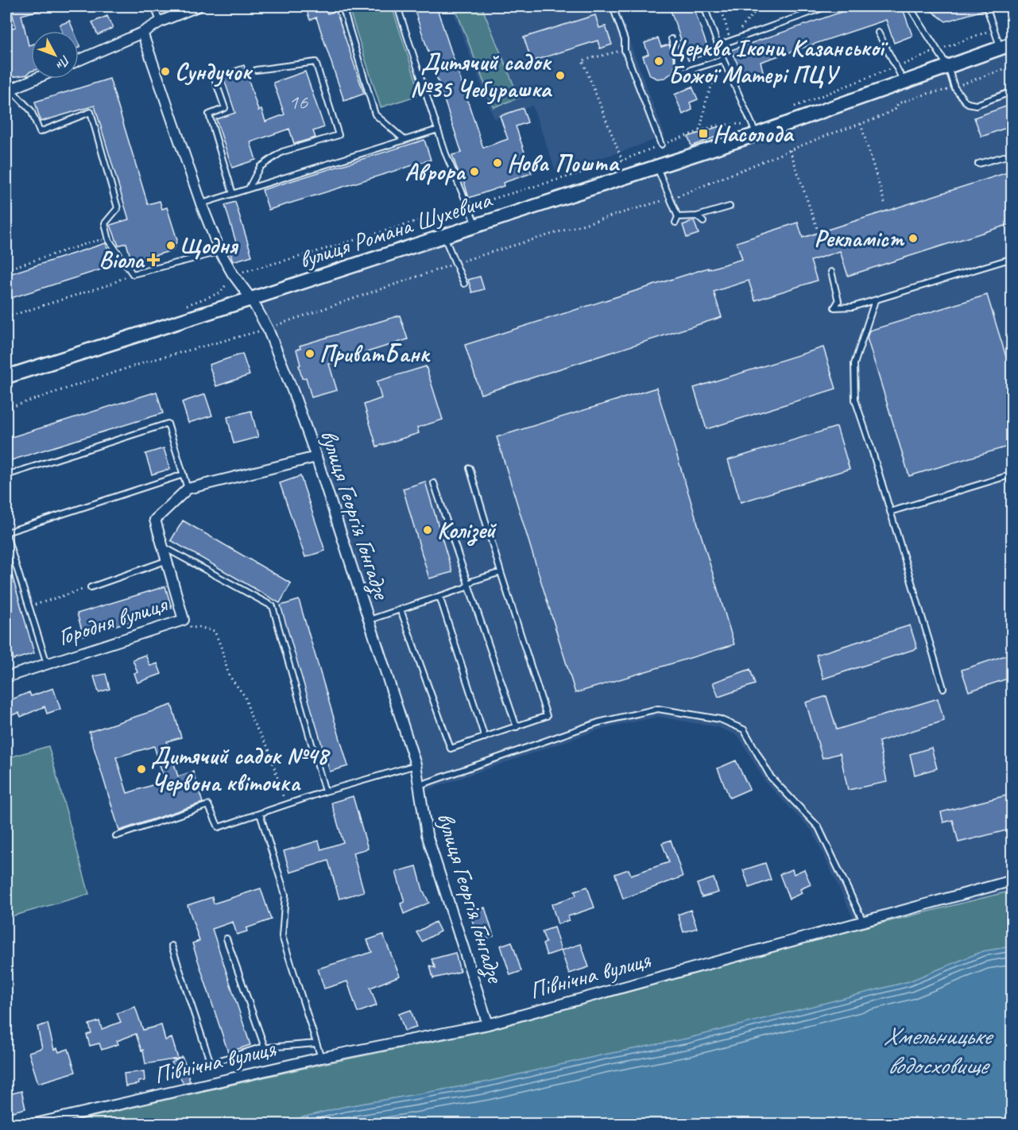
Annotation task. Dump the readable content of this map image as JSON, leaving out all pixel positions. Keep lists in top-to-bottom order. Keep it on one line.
{"streets":{"main road":["вулиця Романа Шухевича"],"street":["вулиця Георгія Гонгадзе","Городня вулиця","Північна вулиця"]},"crossings":[["вулиця Романа Шухевича","вулиця Георгія Гонгадзе"],["вулиця Георгія Гонгадзе","Городня вулиця"],["вулиця Георгія Гонгадзе","Північна вулиця"]],"water":["Хмельницьке водосховище"],"places":{"other":["Церква Ікони Казанської Божої Матері ПЦУ","Сундучок","Дитячий садок №35 Чебурашка","Нова Пошта","Аврора","Рекламіст","Щодня","ПриватБанк","Колізей","Дитячий садок №48 Червона квіточка"],"transit":["Насолода"],"health":["Віола"]},"house_numbers":["16"],"north":"bottom right"}
